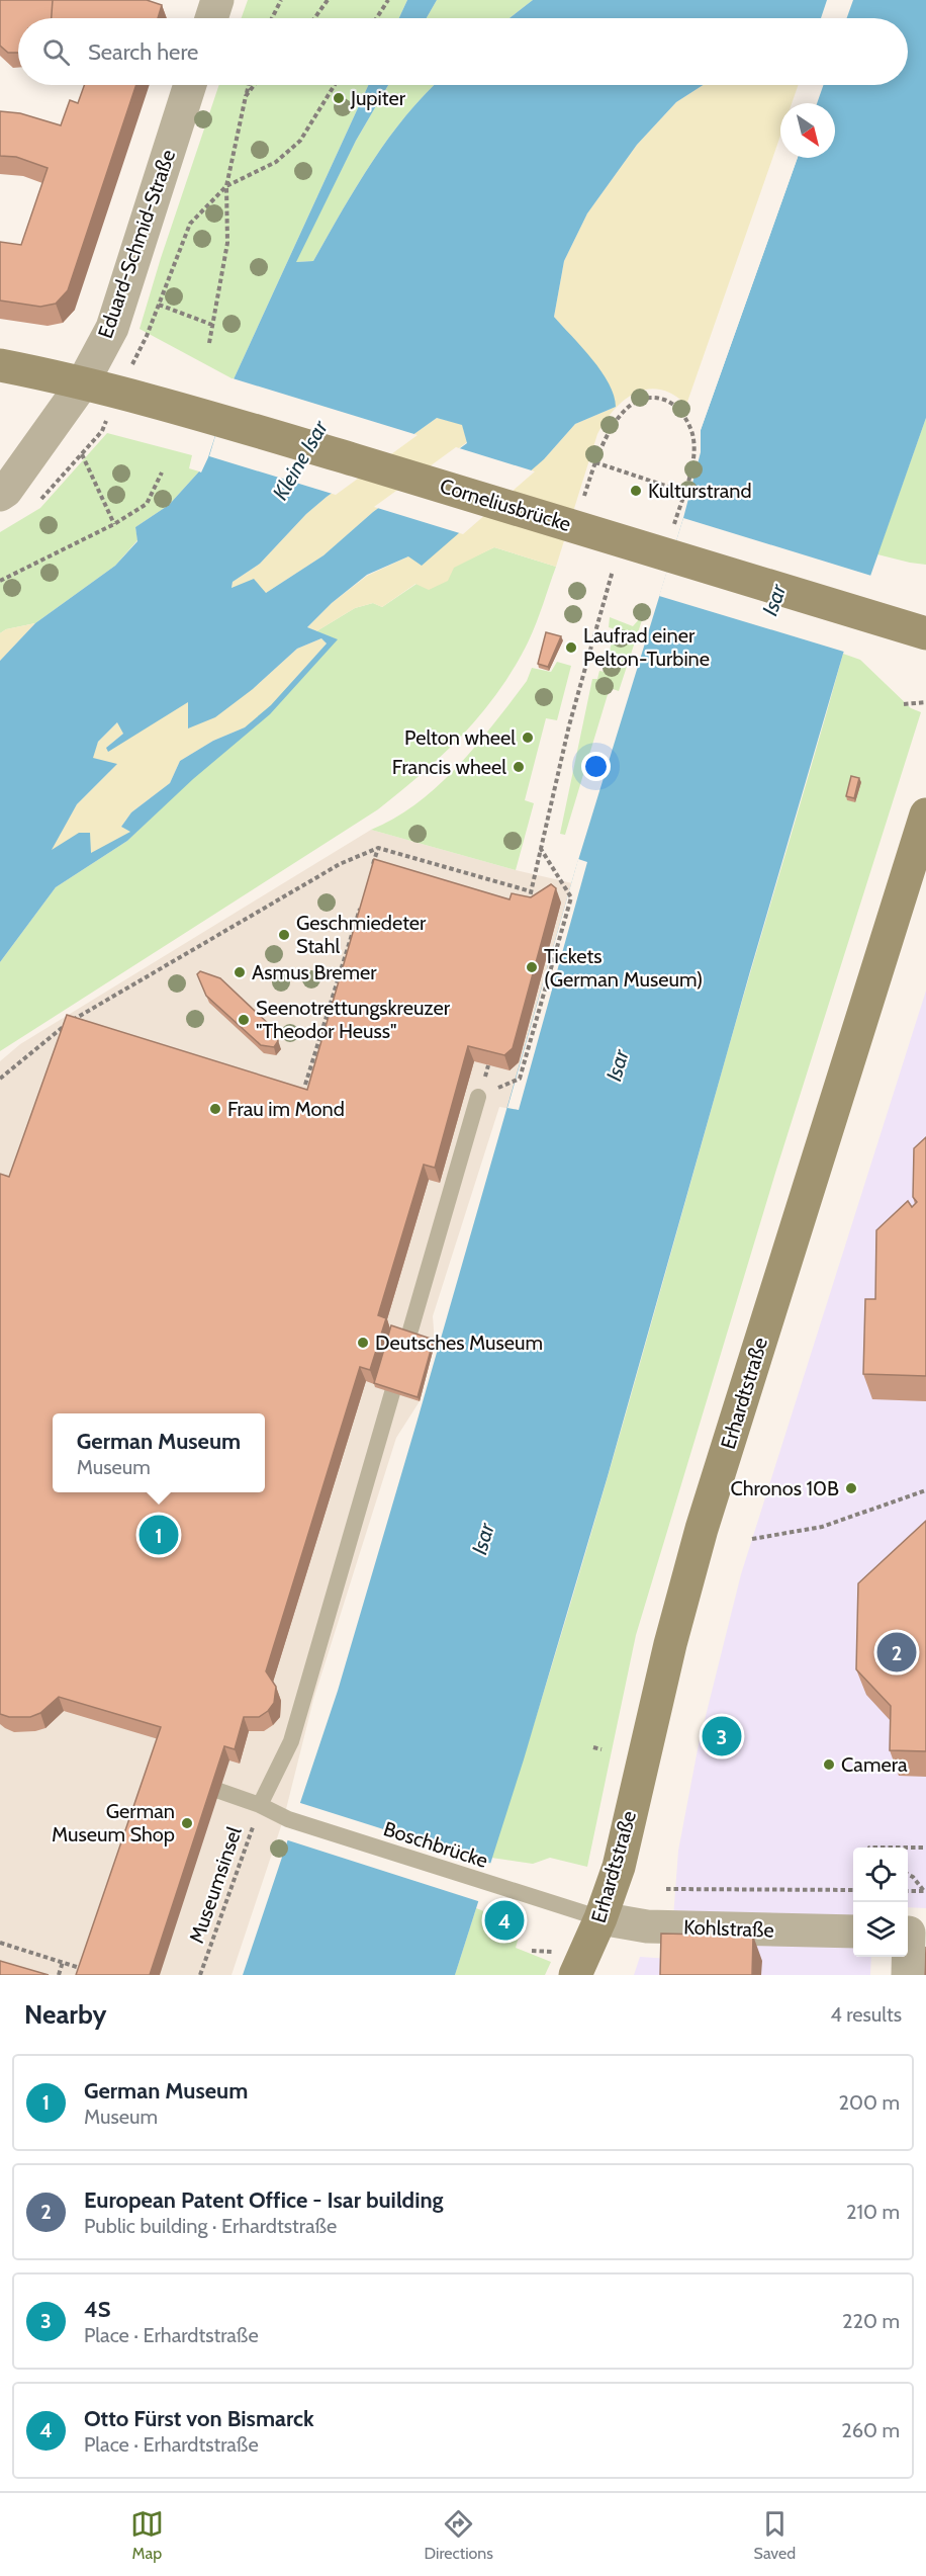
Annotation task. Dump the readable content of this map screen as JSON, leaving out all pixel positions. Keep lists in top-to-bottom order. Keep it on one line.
{"streets":{"main road":["Corneliusbrücke","Erhardtstraße"],"street":["Eduard-Schmid-Straße","Kohlstraße"],"lane":["Boschbrücke"],"path":["Museumsinsel"]},"crossings":[["Eduard-Schmid-Straße","Corneliusbrücke"],["Erhardtstraße","Boschbrücke"],["Erhardtstraße","Kohlstraße"],["Boschbrücke","Museumsinsel"],["Boschbrücke","Kohlstraße"]],"water":["Kleine Isar","Isar"],"places":["Jupiter","Kulturstrand","Laufrad einer Pelton-Turbine","Pelton wheel","Francis wheel","Geschmiedeter Stahl","Tickets (German Museum)","Asmus Bremer","Seenotrettungskreuzer \"Theodor Heuss\"","Frau im Mond","Deutsches Museum","Chronos 10B","Camera","German Museum Shop"],"north":"bottom right","page":{"search":"Search here","popup":["German Museum","Museum"],"pins":["1","2","3","4"],"heading":["Nearby","4 results"],"list":[{"mark":"1","name":"German Museum","note":"Museum","value":"200 m"},{"mark":"2","name":"European Patent Office - Isar building","note":"Public building · Erhardtstraße","value":"210 m"},{"mark":"3","name":"4S","note":"Place · Erhardtstraße","value":"220 m"},{"mark":"4","name":"Otto Fürst von Bismarck","note":"Place · Erhardtstraße","value":"260 m"}],"nav":["Map","Directions","Saved"]}}
